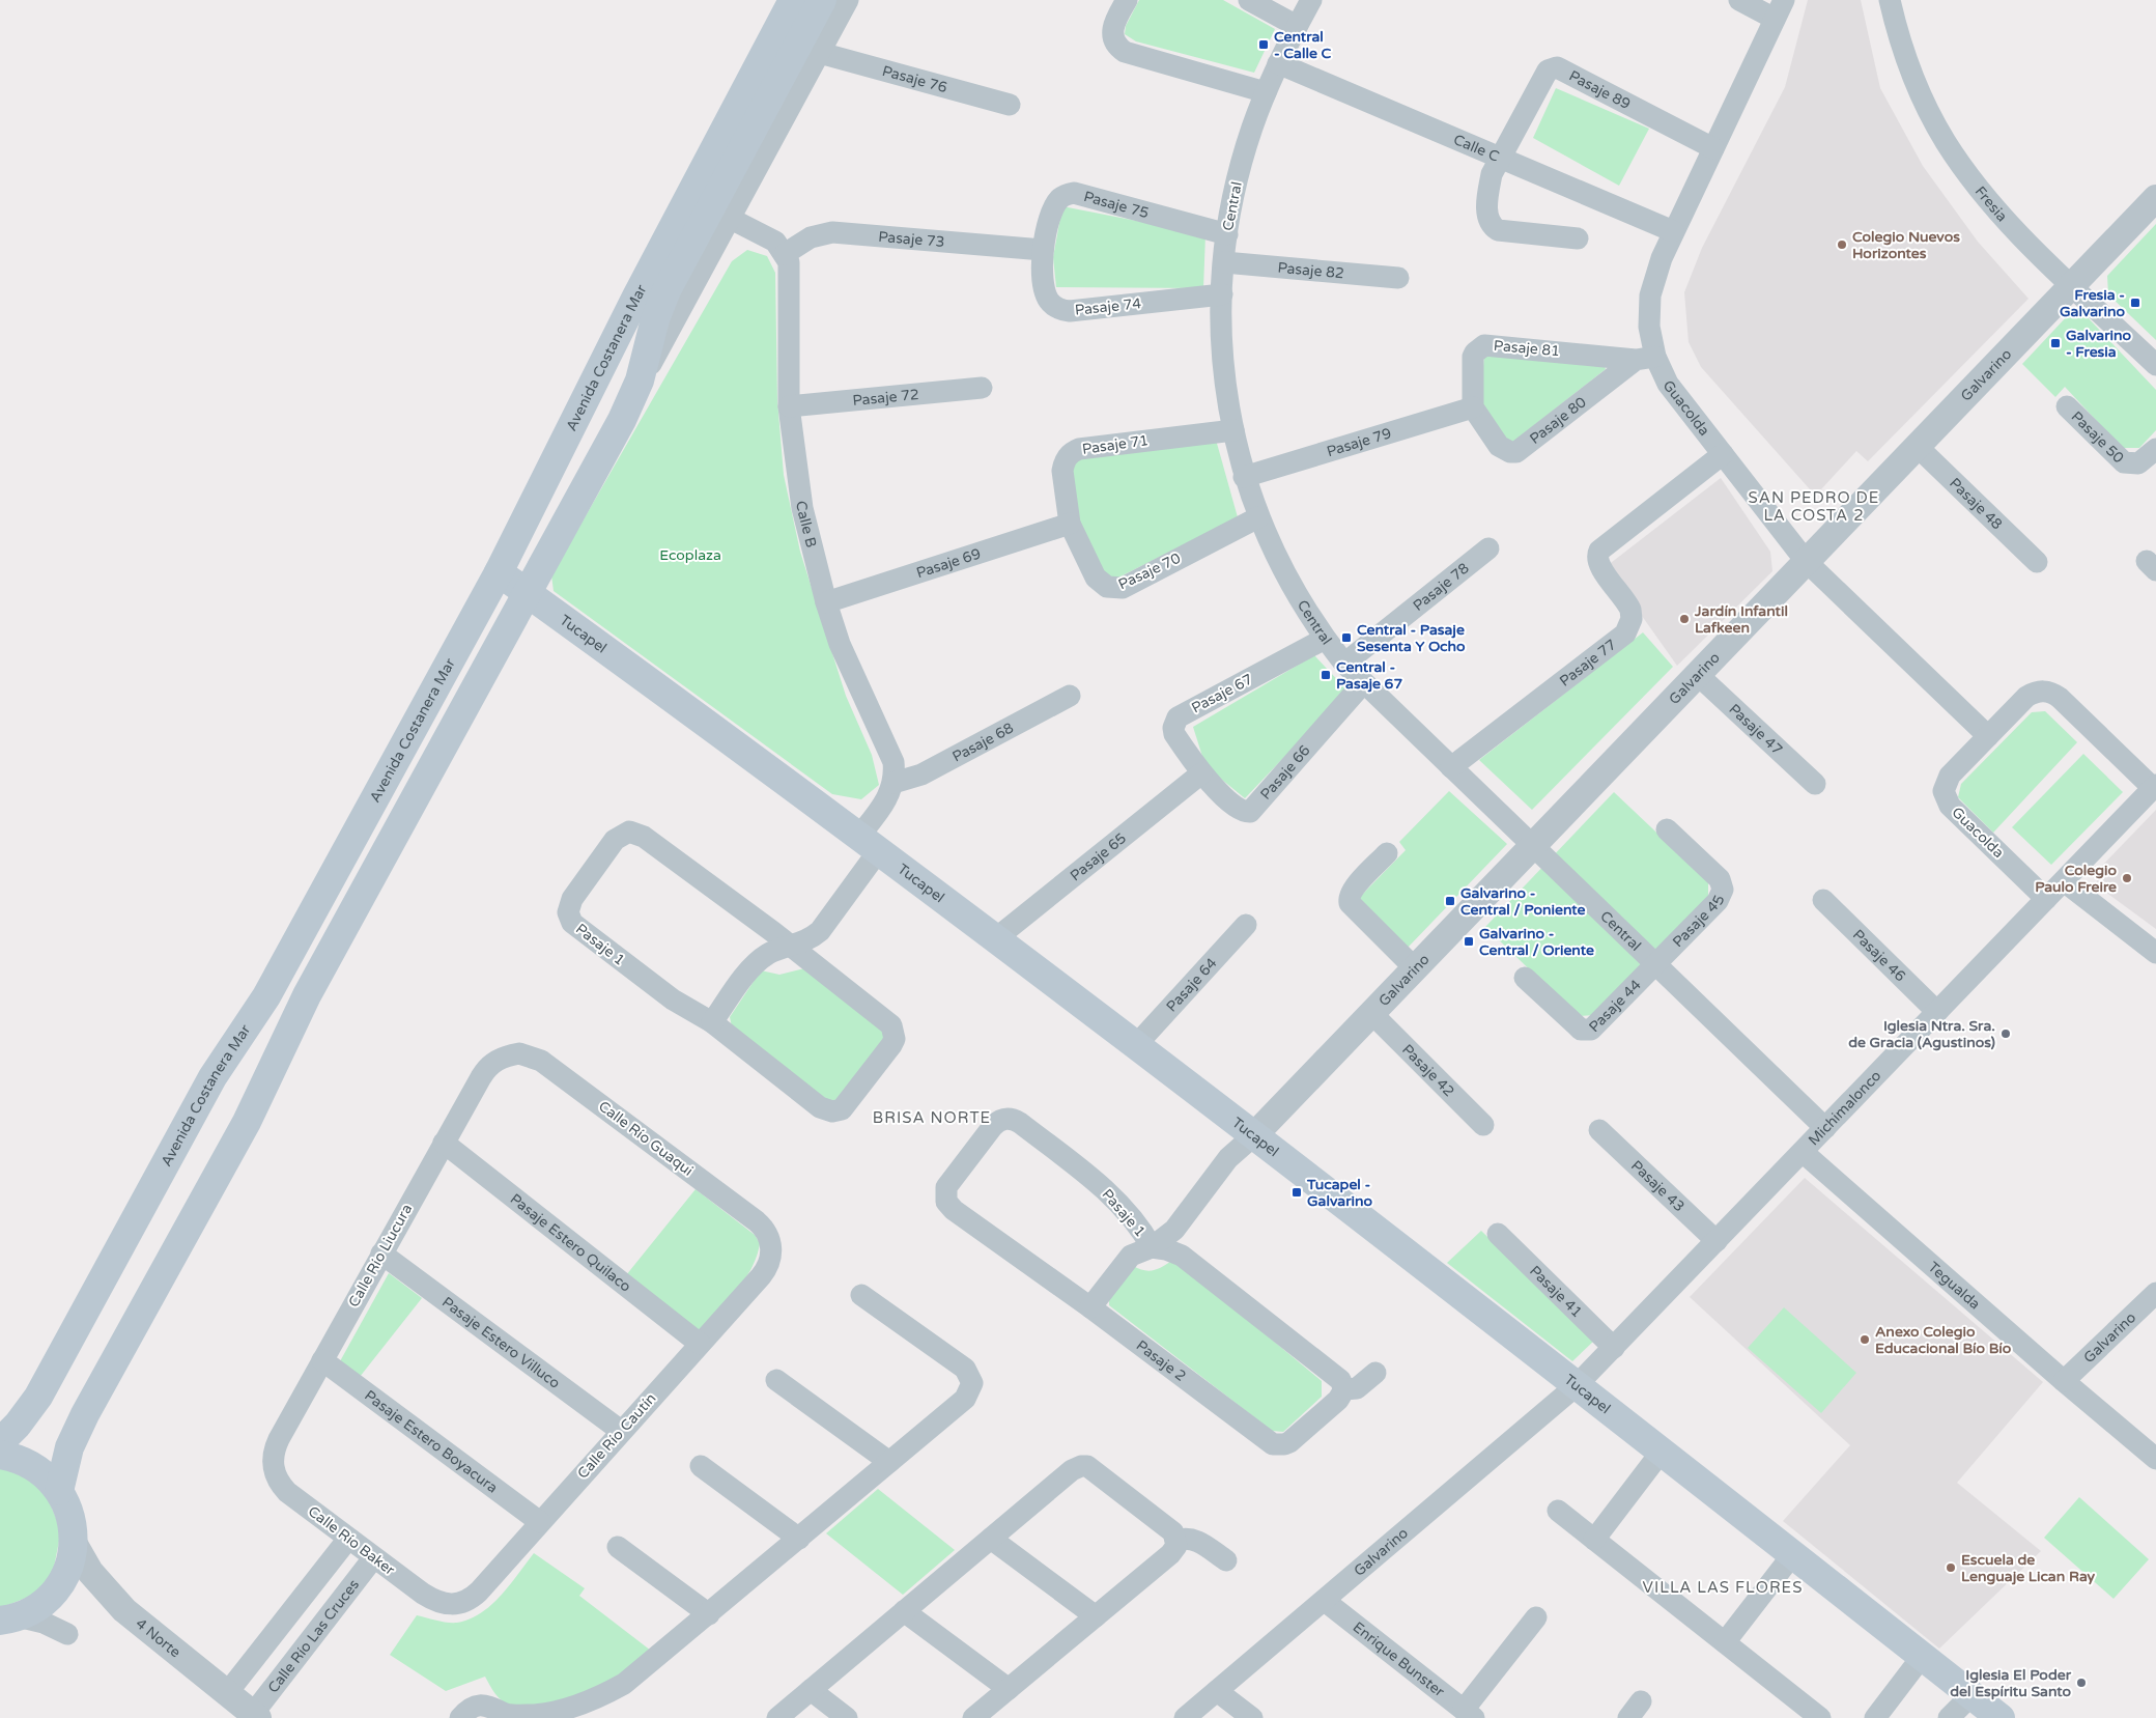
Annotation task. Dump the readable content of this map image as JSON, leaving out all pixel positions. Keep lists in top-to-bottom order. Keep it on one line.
{"streets":{"main road":["Avenida Costanera Mar","Tucapel"],"street":["Pasaje 76","Pasaje 89","Calle C","Fresia","Pasaje 75","Central","Pasaje 73","Pasaje 82","Pasaje 74","Pasaje 81","Galvarino","Pasaje 72","Guacolda","Pasaje 80","Pasaje 50","Pasaje 79","Pasaje 71","Pasaje 48","Calle B","Pasaje 69","Pasaje 70","Pasaje 78","Pasaje 77","Pasaje 67","Pasaje 47","Pasaje 68","Pasaje 66","Pasaje 65","Pasaje 45","Pasaje 1","Pasaje 46","Pasaje 64","Pasaje 44","Pasaje 42","Michimalonco","Calle Río Guaqui","Pasaje 43","Pasaje Estero Quilaco","Calle Río Liucura","Tegualda","Pasaje 41","Pasaje Estero Villuco","Pasaje 2","Calle Río Cautín","Pasaje Estero Boyacura","Calle Río Baker","Calle Río Las Cruces","4 Norte","Enrique Bunster"]},"crossings":[["Pasaje 76","Avenida Costanera Mar"],["Pasaje 89","Calle C"],["Pasaje 89","Guacolda"],["Calle C","Central"],["Calle C","Guacolda"],["Fresia","Galvarino"],["Pasaje 75","Central"],["Pasaje 75","Pasaje 73"],["Pasaje 75","Pasaje 74"],["Central","Pasaje 82"],["Central","Pasaje 74"],["Central","Galvarino"],["Central","Pasaje 79"],["Central","Pasaje 71"],["Central","Pasaje 70"],["Central","Pasaje 78"],["Central","Pasaje 77"],["Central","Pasaje 67"],["Central","Pasaje 66"],["Central","Pasaje 45"],["Central","Pasaje 44"],["Central","Michimalonco"],["Pasaje 73","Pasaje 74"],["Pasaje 73","Calle B"],["Pasaje 81","Guacolda"],["Pasaje 81","Pasaje 80"],["Pasaje 81","Pasaje 79"],["Avenida Costanera Mar","Tucapel"],["Galvarino","Guacolda"],["Galvarino","Pasaje 48"],["Galvarino","Tucapel"],["Galvarino","Pasaje 47"],["Galvarino","Pasaje 42"],["Galvarino","Michimalonco"],["Galvarino","Tegualda"],["Galvarino","Enrique Bunster"],["Pasaje 72","Calle B"],["Guacolda","Pasaje 80"],["Guacolda","Pasaje 77"],["Guacolda","Michimalonco"],["Pasaje 80","Pasaje 79"],["Pasaje 71","Pasaje 69"],["Pasaje 71","Pasaje 70"],["Calle B","Pasaje 69"],["Calle B","Pasaje 68"],["Pasaje 69","Pasaje 70"],["Tucapel","Pasaje 65"],["Tucapel","Pasaje 64"],["Tucapel","Michimalonco"],["Pasaje 67","Pasaje 66"],["Pasaje 67","Pasaje 65"],["Pasaje 66","Pasaje 65"],["Pasaje 45","Pasaje 44"],["Pasaje 1","Pasaje 2"],["Pasaje 46","Michimalonco"],["Michimalonco","Pasaje 43"],["Michimalonco","Tegualda"],["Michimalonco","Pasaje 41"],["Calle Río Guaqui","Calle Río Liucura"],["Calle Río Guaqui","Calle Río Cautín"],["Pasaje Estero Quilaco","Calle Río Liucura"],["Pasaje Estero Quilaco","Calle Río Cautín"],["Calle Río Liucura","Pasaje Estero Villuco"],["Calle Río Liucura","Pasaje Estero Boyacura"],["Calle Río Liucura","Calle Río Baker"],["Pasaje Estero Villuco","Calle Río Cautín"],["Calle Río Cautín","Pasaje Estero Boyacura"],["Calle Río Cautín","Calle Río Baker"],["Calle Río Baker","Calle Río Las Cruces"],["Calle Río Las Cruces","4 Norte"]],"districts":["SAN PEDRO DE LA COSTA 2","BRISA NORTE","VILLA LAS FLORES"],"parks":["Ecoplaza"],"places":{"transit":["Central - Calle C","Fresia - Galvarino","Galvarino - Fresia","Central - Pasaje Sesenta Y Ocho","Central - Pasaje 67","Galvarino - Central / Poniente","Galvarino - Central / Oriente","Tucapel - Galvarino"],"other":["Colegio Nuevos Horizontes","Jardín Infantil Lafkeen","Colegio Paulo Freire","Iglesia Ntra. Sra. de Gracia (Agustinos)","Anexo Colegio Educacional Bío Bío","Escuela de Lenguaje Lican Ray","Iglesia El Poder del Espíritu Santo"]}}
